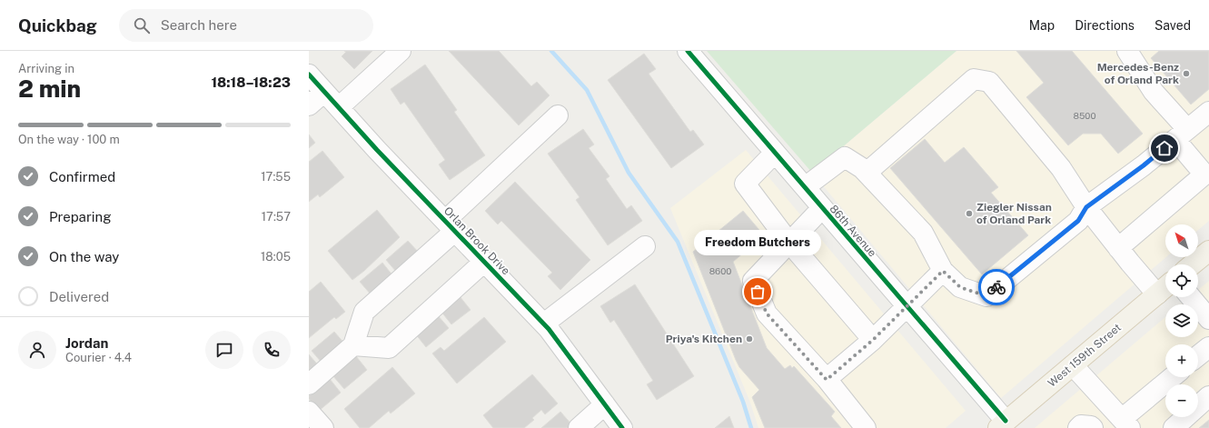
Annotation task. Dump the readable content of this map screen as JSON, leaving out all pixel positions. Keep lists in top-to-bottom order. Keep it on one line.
{"streets":{"main road":["West 159th Street"],"street":["86th Avenue","Orlan Brook Drive"]},"crossings":[["86th Avenue","West 159th Street"]],"places":["Mercedes-Benz of Orland Park","Ziegler Nissan of Orland Park","Freedom Butchers","Priya's Kitchen"],"house_numbers":["8500","8600"],"north":"top left","page":{"header":"Quickbag","search":"Search here","nav":["Map","Directions","Saved"],"heading":["2 min","Arriving in","18:18–18:23"],"panel":["Jordan","Courier · 4.4"],"bar":"On the way · 100 m","list":[["Confirmed","17:55"],["Preparing","17:57"],["On the way","18:05"],"Delivered"],"map_buttons":["+","−"],"bubble":"Freedom Butchers"}}
